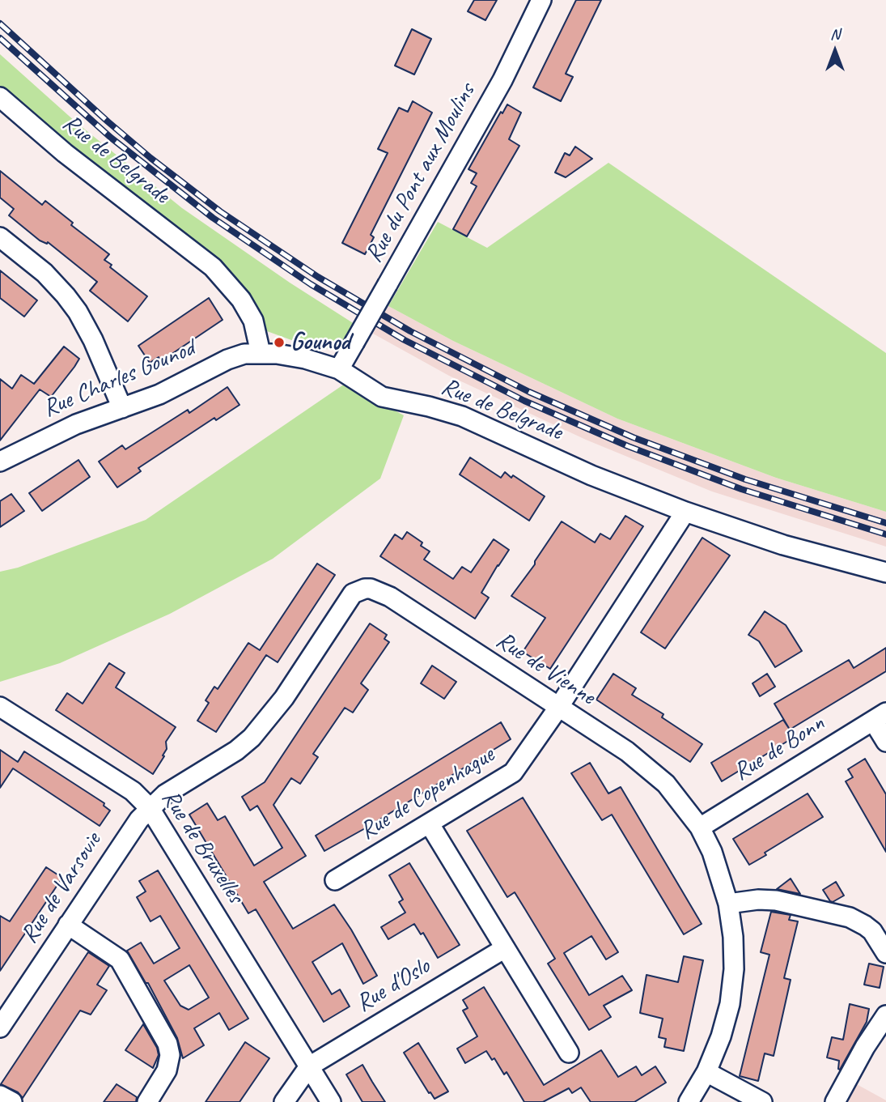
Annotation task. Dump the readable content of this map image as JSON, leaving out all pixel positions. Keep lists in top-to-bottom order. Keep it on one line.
{"streets":{"street":["Rue de Belgrade","Rue du Pont aux Moulins","Rue Charles Gounod","Rue de Vienne","Rue de Bonn","Rue de Copenhague","Rue de Bruxelles","Rue de Varsovie","Rue d'Oslo"]},"crossings":[["Rue de Belgrade","Rue du Pont aux Moulins"],["Rue de Belgrade","Rue Charles Gounod"],["Rue de Belgrade","Rue de Copenhague"],["Rue de Vienne","Rue de Bonn"],["Rue de Vienne","Rue de Copenhague"],["Rue de Vienne","Rue de Bruxelles"],["Rue de Vienne","Rue de Varsovie"],["Rue de Bruxelles","Rue de Varsovie"],["Rue de Bruxelles","Rue d'Oslo"]],"places":["Gounod"],"north":"top"}
